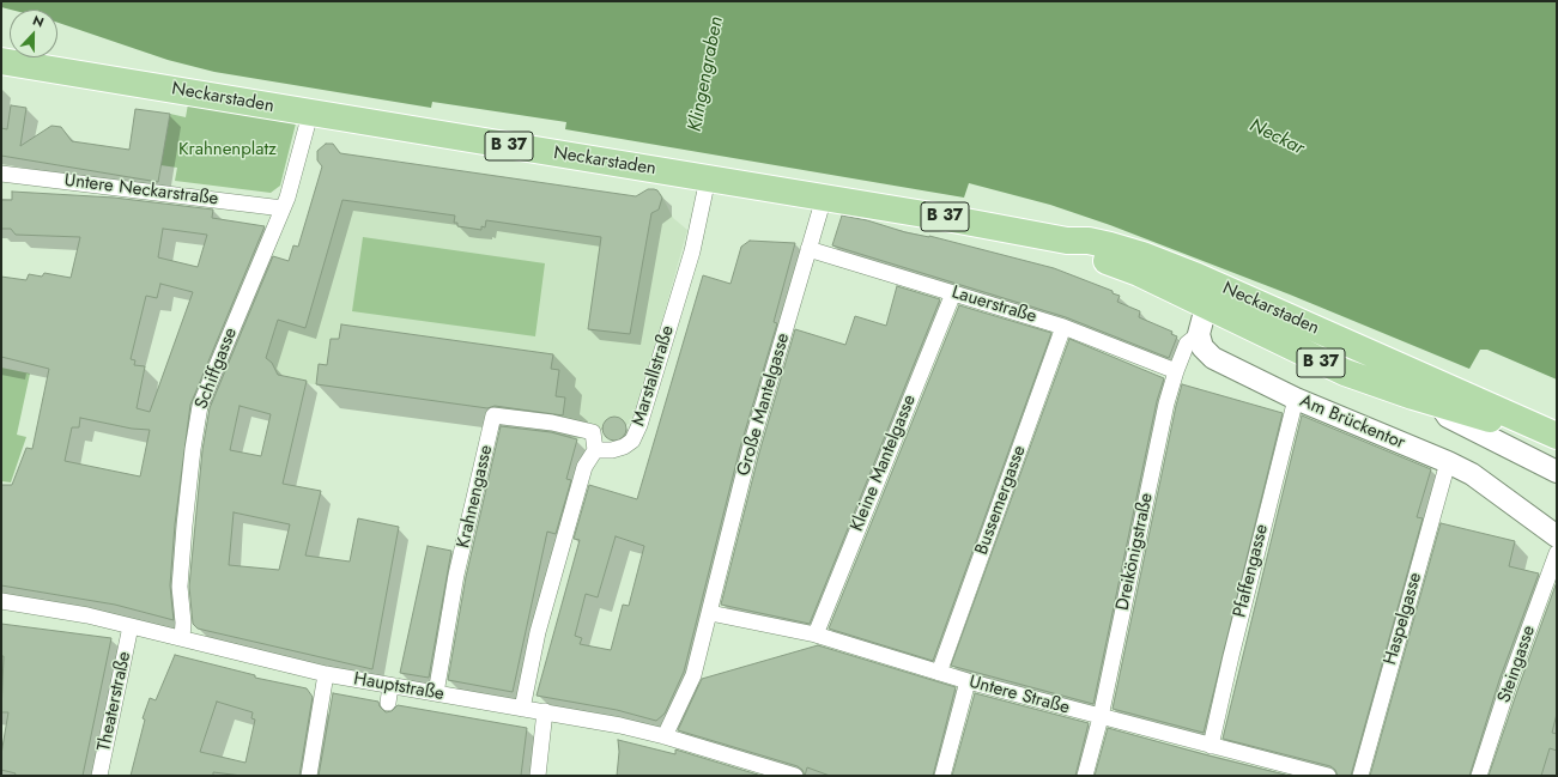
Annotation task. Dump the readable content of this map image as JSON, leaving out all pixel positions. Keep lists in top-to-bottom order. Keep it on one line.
{"streets":{"main road":["Neckarstaden","B 37"],"street":["Untere Neckarstraße","Lauerstraße","Schiffgasse","Marstallstraße","Große Mantelgasse","Am Brückentor","Kleine Mantelgasse","Krahnengasse","Bussemergasse","Dreikönigstraße","Pfaffengasse","Haspelgasse","Steingasse","Hauptstraße","Untere Straße","Theaterstraße"]},"crossings":[["Neckarstaden","Schiffgasse"],["Neckarstaden","Marstallstraße"],["Neckarstaden","Große Mantelgasse"],["Untere Neckarstraße","Schiffgasse"],["Lauerstraße","Große Mantelgasse"],["Lauerstraße","Kleine Mantelgasse"],["Lauerstraße","Bussemergasse"],["Lauerstraße","Dreikönigstraße"],["Schiffgasse","Hauptstraße"],["Marstallstraße","Krahnengasse"],["Große Mantelgasse","Hauptstraße"],["Große Mantelgasse","Untere Straße"],["Am Brückentor","Dreikönigstraße"],["Am Brückentor","Pfaffengasse"],["Am Brückentor","Haspelgasse"],["Kleine Mantelgasse","Untere Straße"],["Krahnengasse","Hauptstraße"],["Bussemergasse","Untere Straße"],["Dreikönigstraße","Untere Straße"],["Pfaffengasse","Untere Straße"],["Hauptstraße","Theaterstraße"]],"water":["Klingengraben","Neckar"],"parks":["Krahnenplatz"],"north":"top"}
